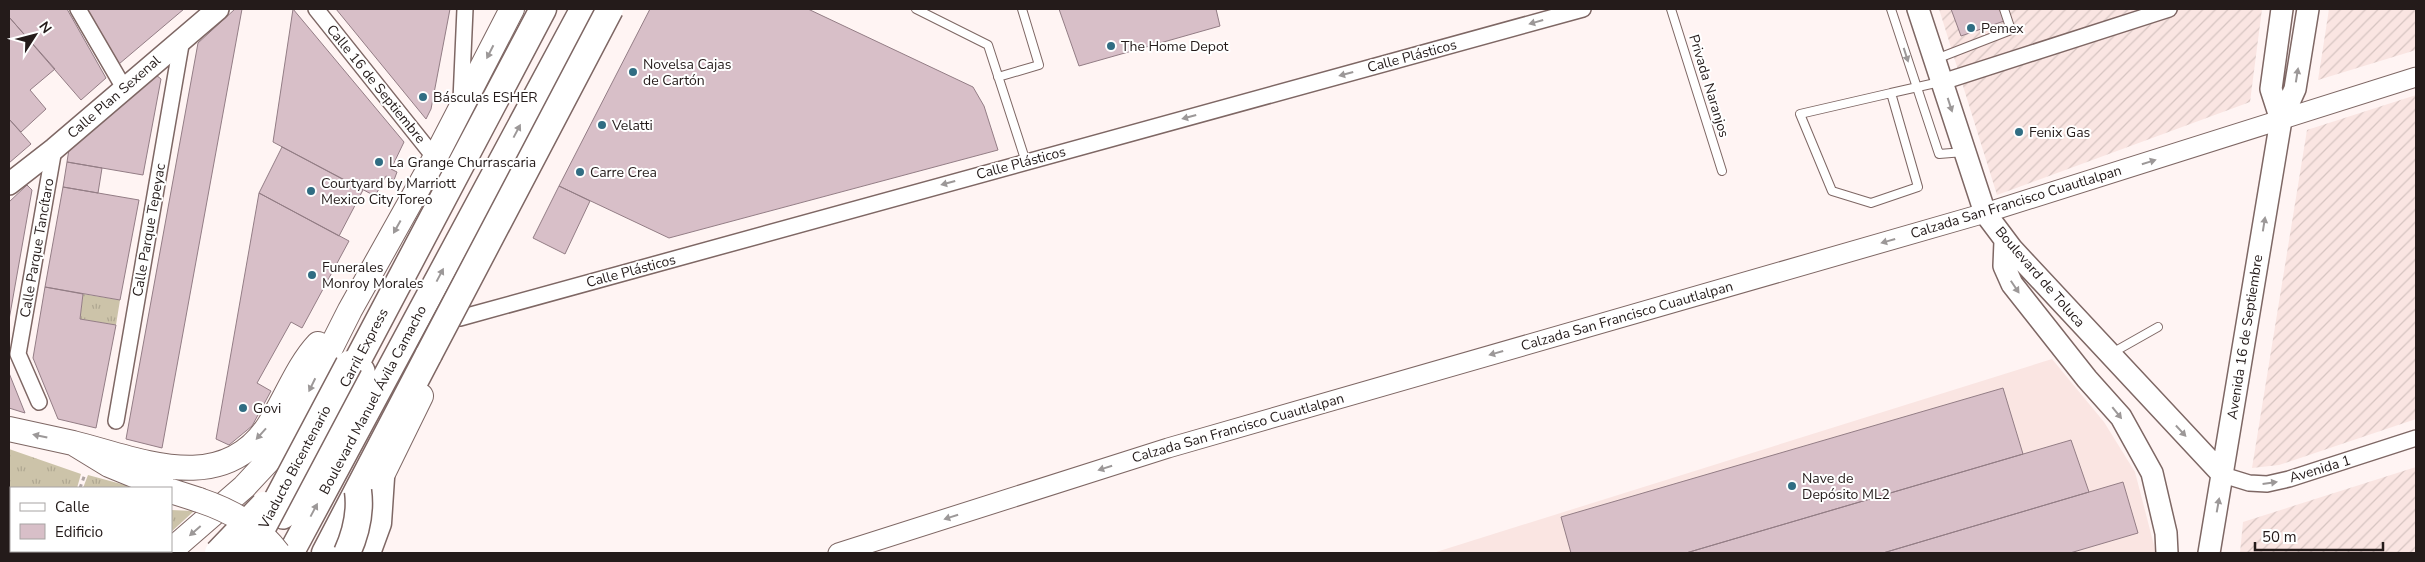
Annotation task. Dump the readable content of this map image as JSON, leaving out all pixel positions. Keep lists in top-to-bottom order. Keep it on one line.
{"streets":{"highway":["Carril Express","Boulevard Manuel Ávila Camacho","Viaducto Bicentenario"],"main road":["Calle Plan Sexenal","Boulevard de Toluca","Avenida 16 de Septiembre"],"street":["Calle Plásticos","Calle 16 de Septiembre","Calzada San Francisco Cuautlalpan","Calle Parque Tepeyac","Calle Parque Tancítaro","Avenida 1"],"lane":["Privada Naranjos"]},"crossings":[["Calle Plan Sexenal","Calle Parque Tepeyac"],["Calle Plan Sexenal","Calle Parque Tancítaro"],["Calzada San Francisco Cuautlalpan","Boulevard de Toluca"],["Calzada San Francisco Cuautlalpan","Avenida 16 de Septiembre"],["Boulevard de Toluca","Avenida 16 de Septiembre"],["Boulevard de Toluca","Avenida 1"],["Avenida 16 de Septiembre","Avenida 1"],["Boulevard Manuel Ávila Camacho","Viaducto Bicentenario"]],"one_way":["Calle Plásticos","Avenida 16 de Septiembre","Avenida 1"],"places":["Pemex","The Home Depot","Novelsa Cajas de Cartón","Básculas ESHER","Velatti","Fenix Gas","La Grange Churrascaria","Carre Crea","Courtyard by Marriott Mexico City Toreo","Funerales Monroy Morales","Govi","Nave de Depósito ML2"],"legend":["Calle","Edificio"],"scale_bar":"50 m","north":"top right"}
